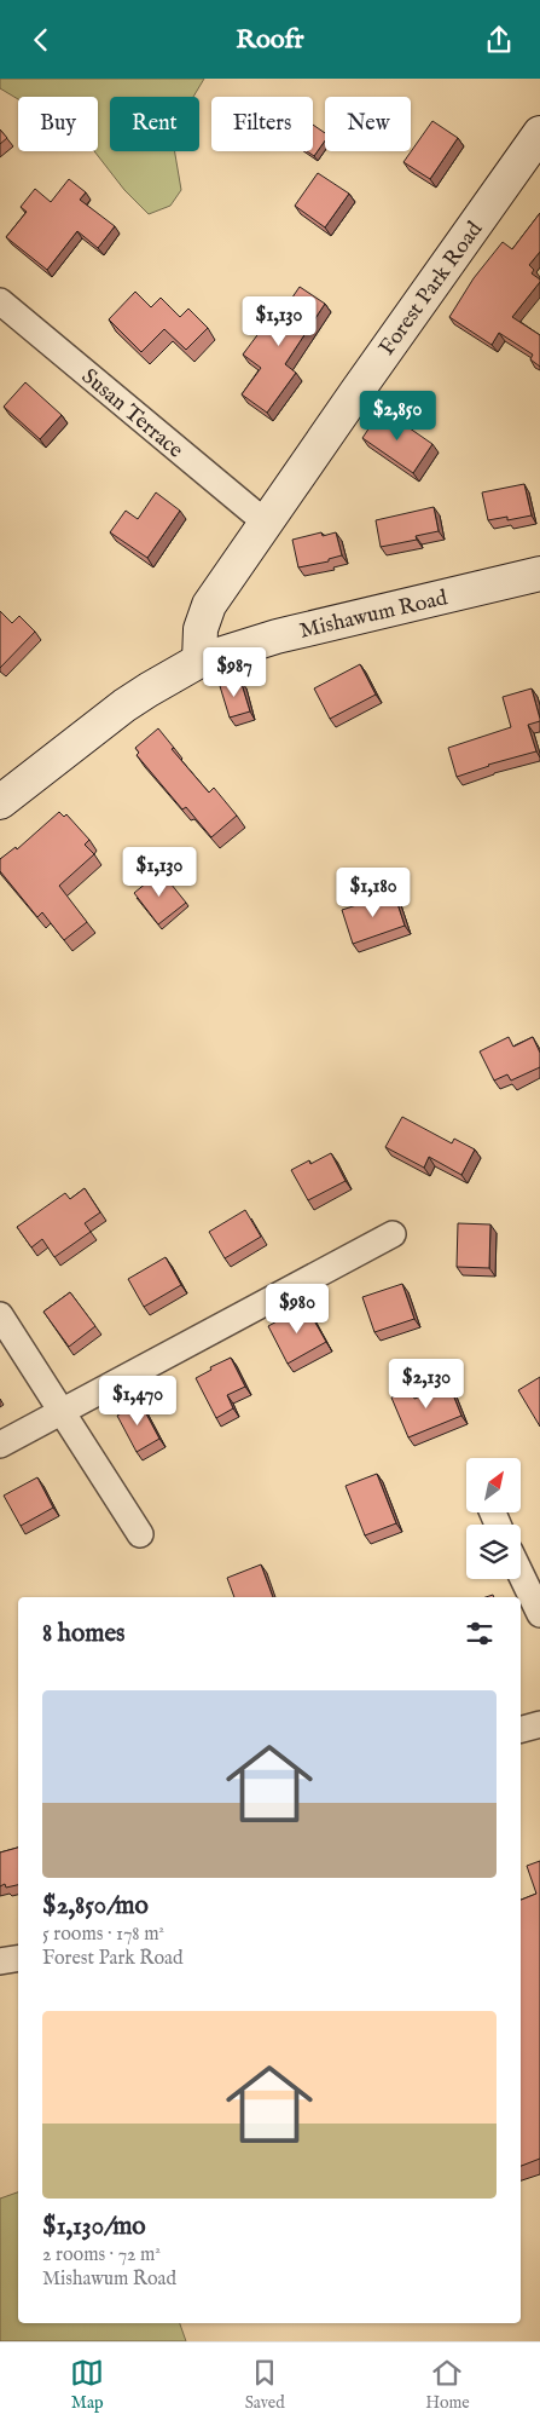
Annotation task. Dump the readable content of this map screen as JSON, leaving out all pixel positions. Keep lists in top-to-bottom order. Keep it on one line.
{"streets":{"street":["Forest Park Road","Susan Terrace","Mishawum Road"]},"crossings":[["Forest Park Road","Susan Terrace"],["Forest Park Road","Mishawum Road"]],"north":"top right","page":{"header":"Roofr","chip":["Buy","Rent","Filters","New"],"price":["$1,130","$2,850","$987","$1,130","$1,180","$980","$2,130","$1,470"],"heading":"8 homes","list":[{"name":"$2,850/mo","note":"5 rooms · 178 m² · Forest Park Road"},{"name":"$1,130/mo","note":"2 rooms · 72 m² · Mishawum Road"}],"tabs":["Map","Saved","Home"]}}
